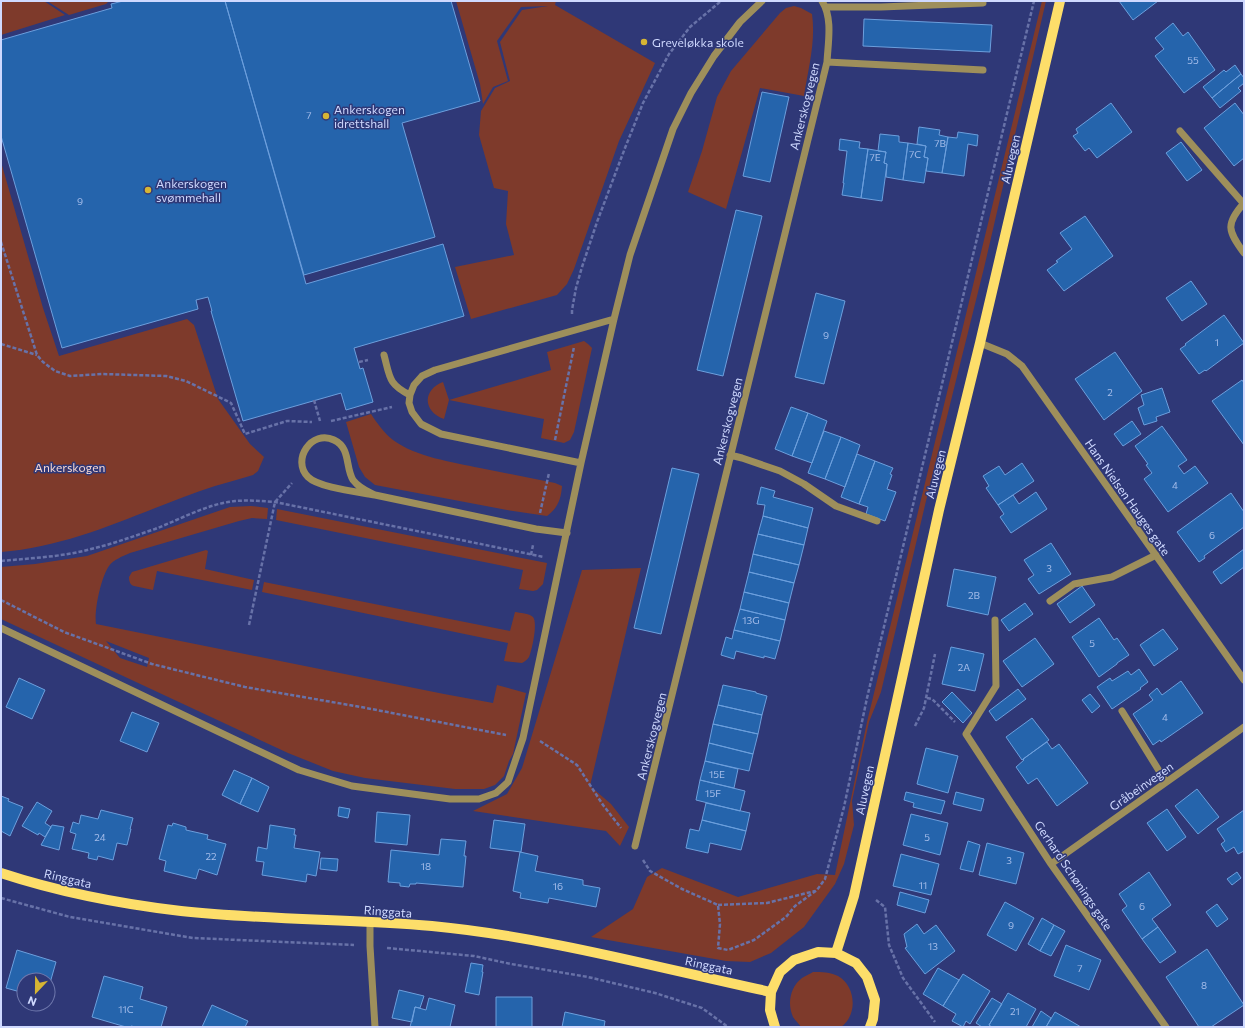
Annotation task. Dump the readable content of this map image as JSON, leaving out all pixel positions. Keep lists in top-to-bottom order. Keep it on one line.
{"streets":{"main road":["Aluvegen","Ringgata"],"street":["Ankerskogvegen","Hans Nielsen Hauges gate","Gråbeinvegen","Gerhard Schønings gate"]},"crossings":[["Aluvegen","Hans Nielsen Hauges gate"],["Gråbeinvegen","Gerhard Schønings gate"]],"parks":["Ankerskogen"],"places":["Greveløkka skole","Ankerskogen idrettshall","Ankerskogen svømmehall"],"house_numbers":["55","7","7B","7C","7E","9","9","1","2","4","6","3","2B","13G","5","2A","4","15E","15F","24","5","22","3","18","11","16","6","9","13","7","8","11C","21"],"north":"bottom"}
